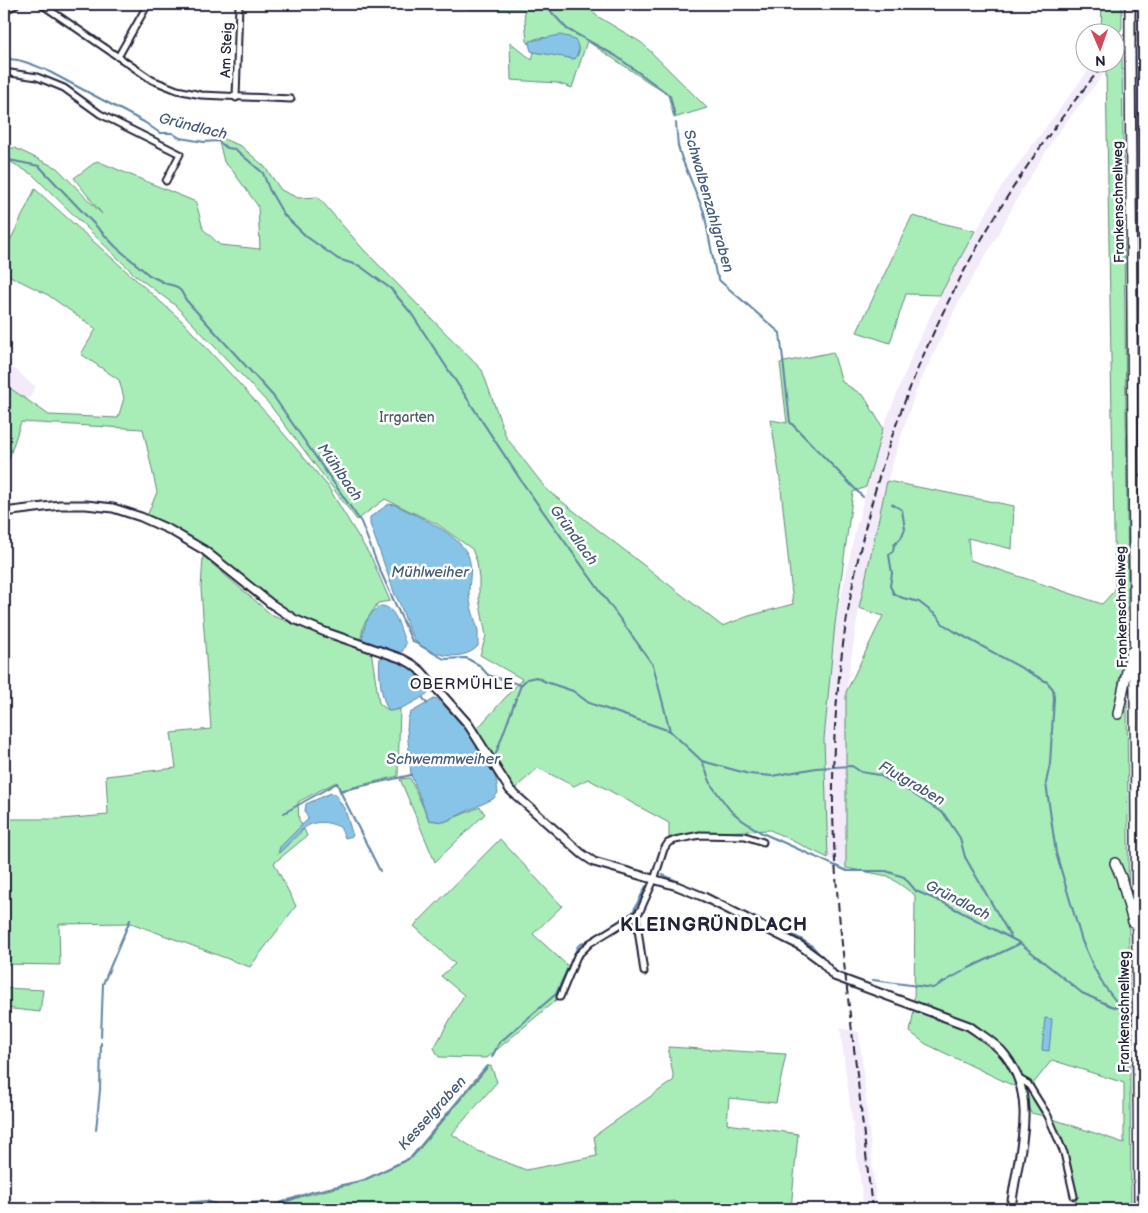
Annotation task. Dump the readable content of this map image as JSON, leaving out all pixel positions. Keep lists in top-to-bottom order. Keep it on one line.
{"streets":{"highway":["Frankenschnellweg"],"street":["Am Steig"]},"districts":["OBERMÜHLE","KLEINGRÜNDLACH"],"water":["Gründlach","Schwalbenzahlgraben","Mühlbach","Mühlweiher","Schwemmweiher","Flutgraben","Kesselgraben"],"parks":["Irrgarten"],"north":"bottom"}
